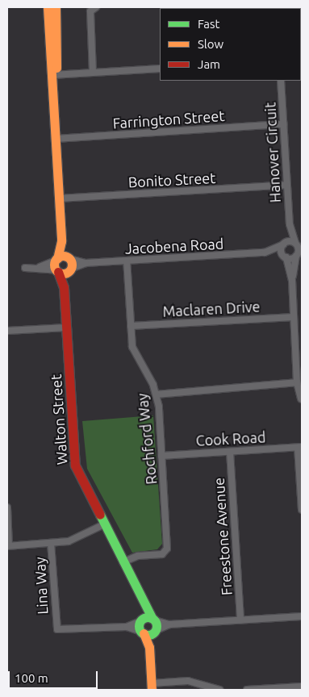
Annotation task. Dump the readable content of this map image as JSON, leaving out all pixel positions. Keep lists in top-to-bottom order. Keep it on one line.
{"streets":{"street":["Farrington Street","Hanover Circuit","Bonito Street","Jacobena Road","Maclaren Drive","Walton Street","Rochford Way","Cook Road","Freestone Avenue","Lina Way"]},"crossings":[["Farrington Street","Hanover Circuit"],["Hanover Circuit","Bonito Street"],["Jacobena Road","Walton Street"],["Jacobena Road","Rochford Way"],["Maclaren Drive","Rochford Way"],["Walton Street","Rochford Way"],["Rochford Way","Cook Road"],["Cook Road","Freestone Avenue"]],"legend":["Fast","Slow","Jam"],"scale_bar":"100 m"}
